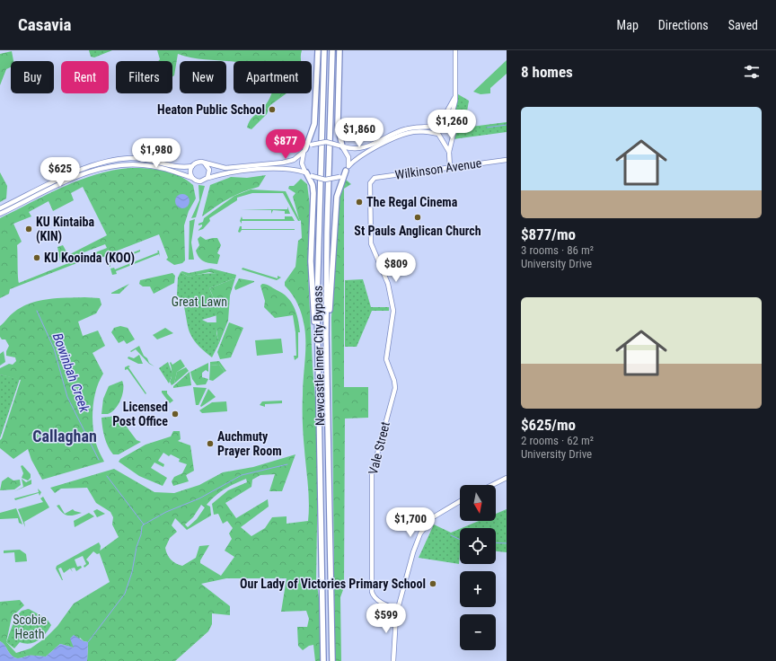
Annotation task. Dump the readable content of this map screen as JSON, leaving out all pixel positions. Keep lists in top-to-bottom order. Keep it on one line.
{"streets":{"highway":["Newcastle Inner City Bypass"],"main road":["Wilkinson Avenue","Vale Street"]},"crossings":[["Wilkinson Avenue","Vale Street"]],"districts":["Callaghan"],"water":["Bowinbah Creek"],"parks":["Great Lawn","Scobie Heath"],"places":["Heaton Public School","The Regal Cinema","St Pauls Anglican Church","KU Kintaiba (KIN)","KU Kooinda (KOO)","Licensed Post Office","Auchmuty Prayer Room","Our Lady of Victories Primary School"],"north":"bottom","page":{"header":"Casavia","nav":["Map","Directions","Saved"],"heading":"8 homes","chip":["Buy","Rent","Filters","New","Apartment"],"list":[{"name":"$877/mo","note":"3 rooms · 86 m² · University Drive"},{"name":"$625/mo","note":"2 rooms · 62 m² · University Drive"}],"price":["$1,260","$1,860","$877","$1,980","$625","$809","$1,700","$599"],"map_buttons":["+","−"]}}
